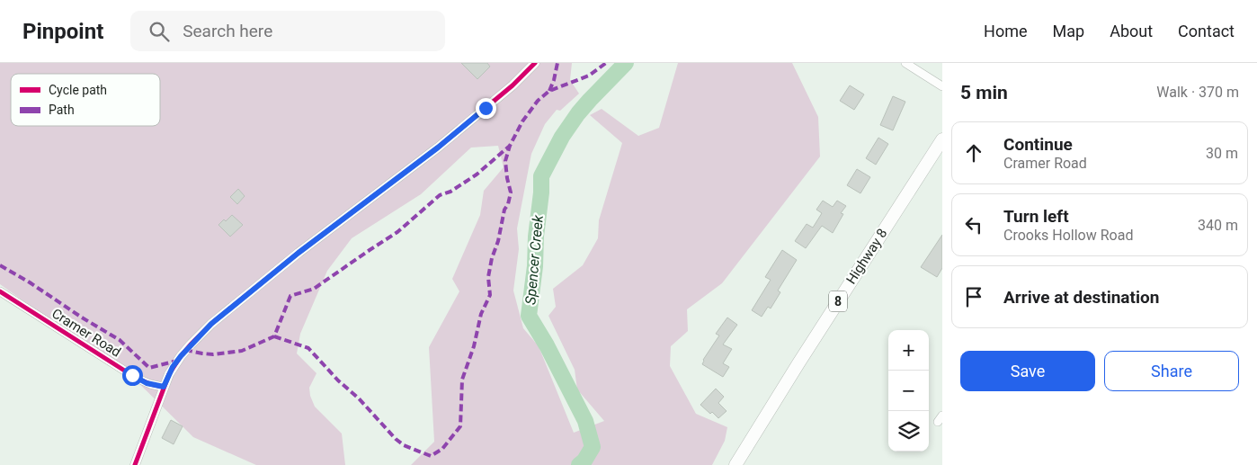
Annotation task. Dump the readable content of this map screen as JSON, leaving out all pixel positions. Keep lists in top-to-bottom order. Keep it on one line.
{"streets":{"main road":["Highway 8","8"],"street":["Cramer Road"]},"water":["Spencer Creek"],"legend":["Cycle path","Path"],"page":{"header":"Pinpoint","search":"Search here","nav":["Home","Map","About","Contact"],"heading":["5 min","Walk · 370 m"],"list":[["Continue","Cramer Road","30 m"],["Turn left","Crooks Hollow Road","340 m"],"Arrive at destination"],"map_buttons":["+","−"],"buttons":["Save","Share"]}}
